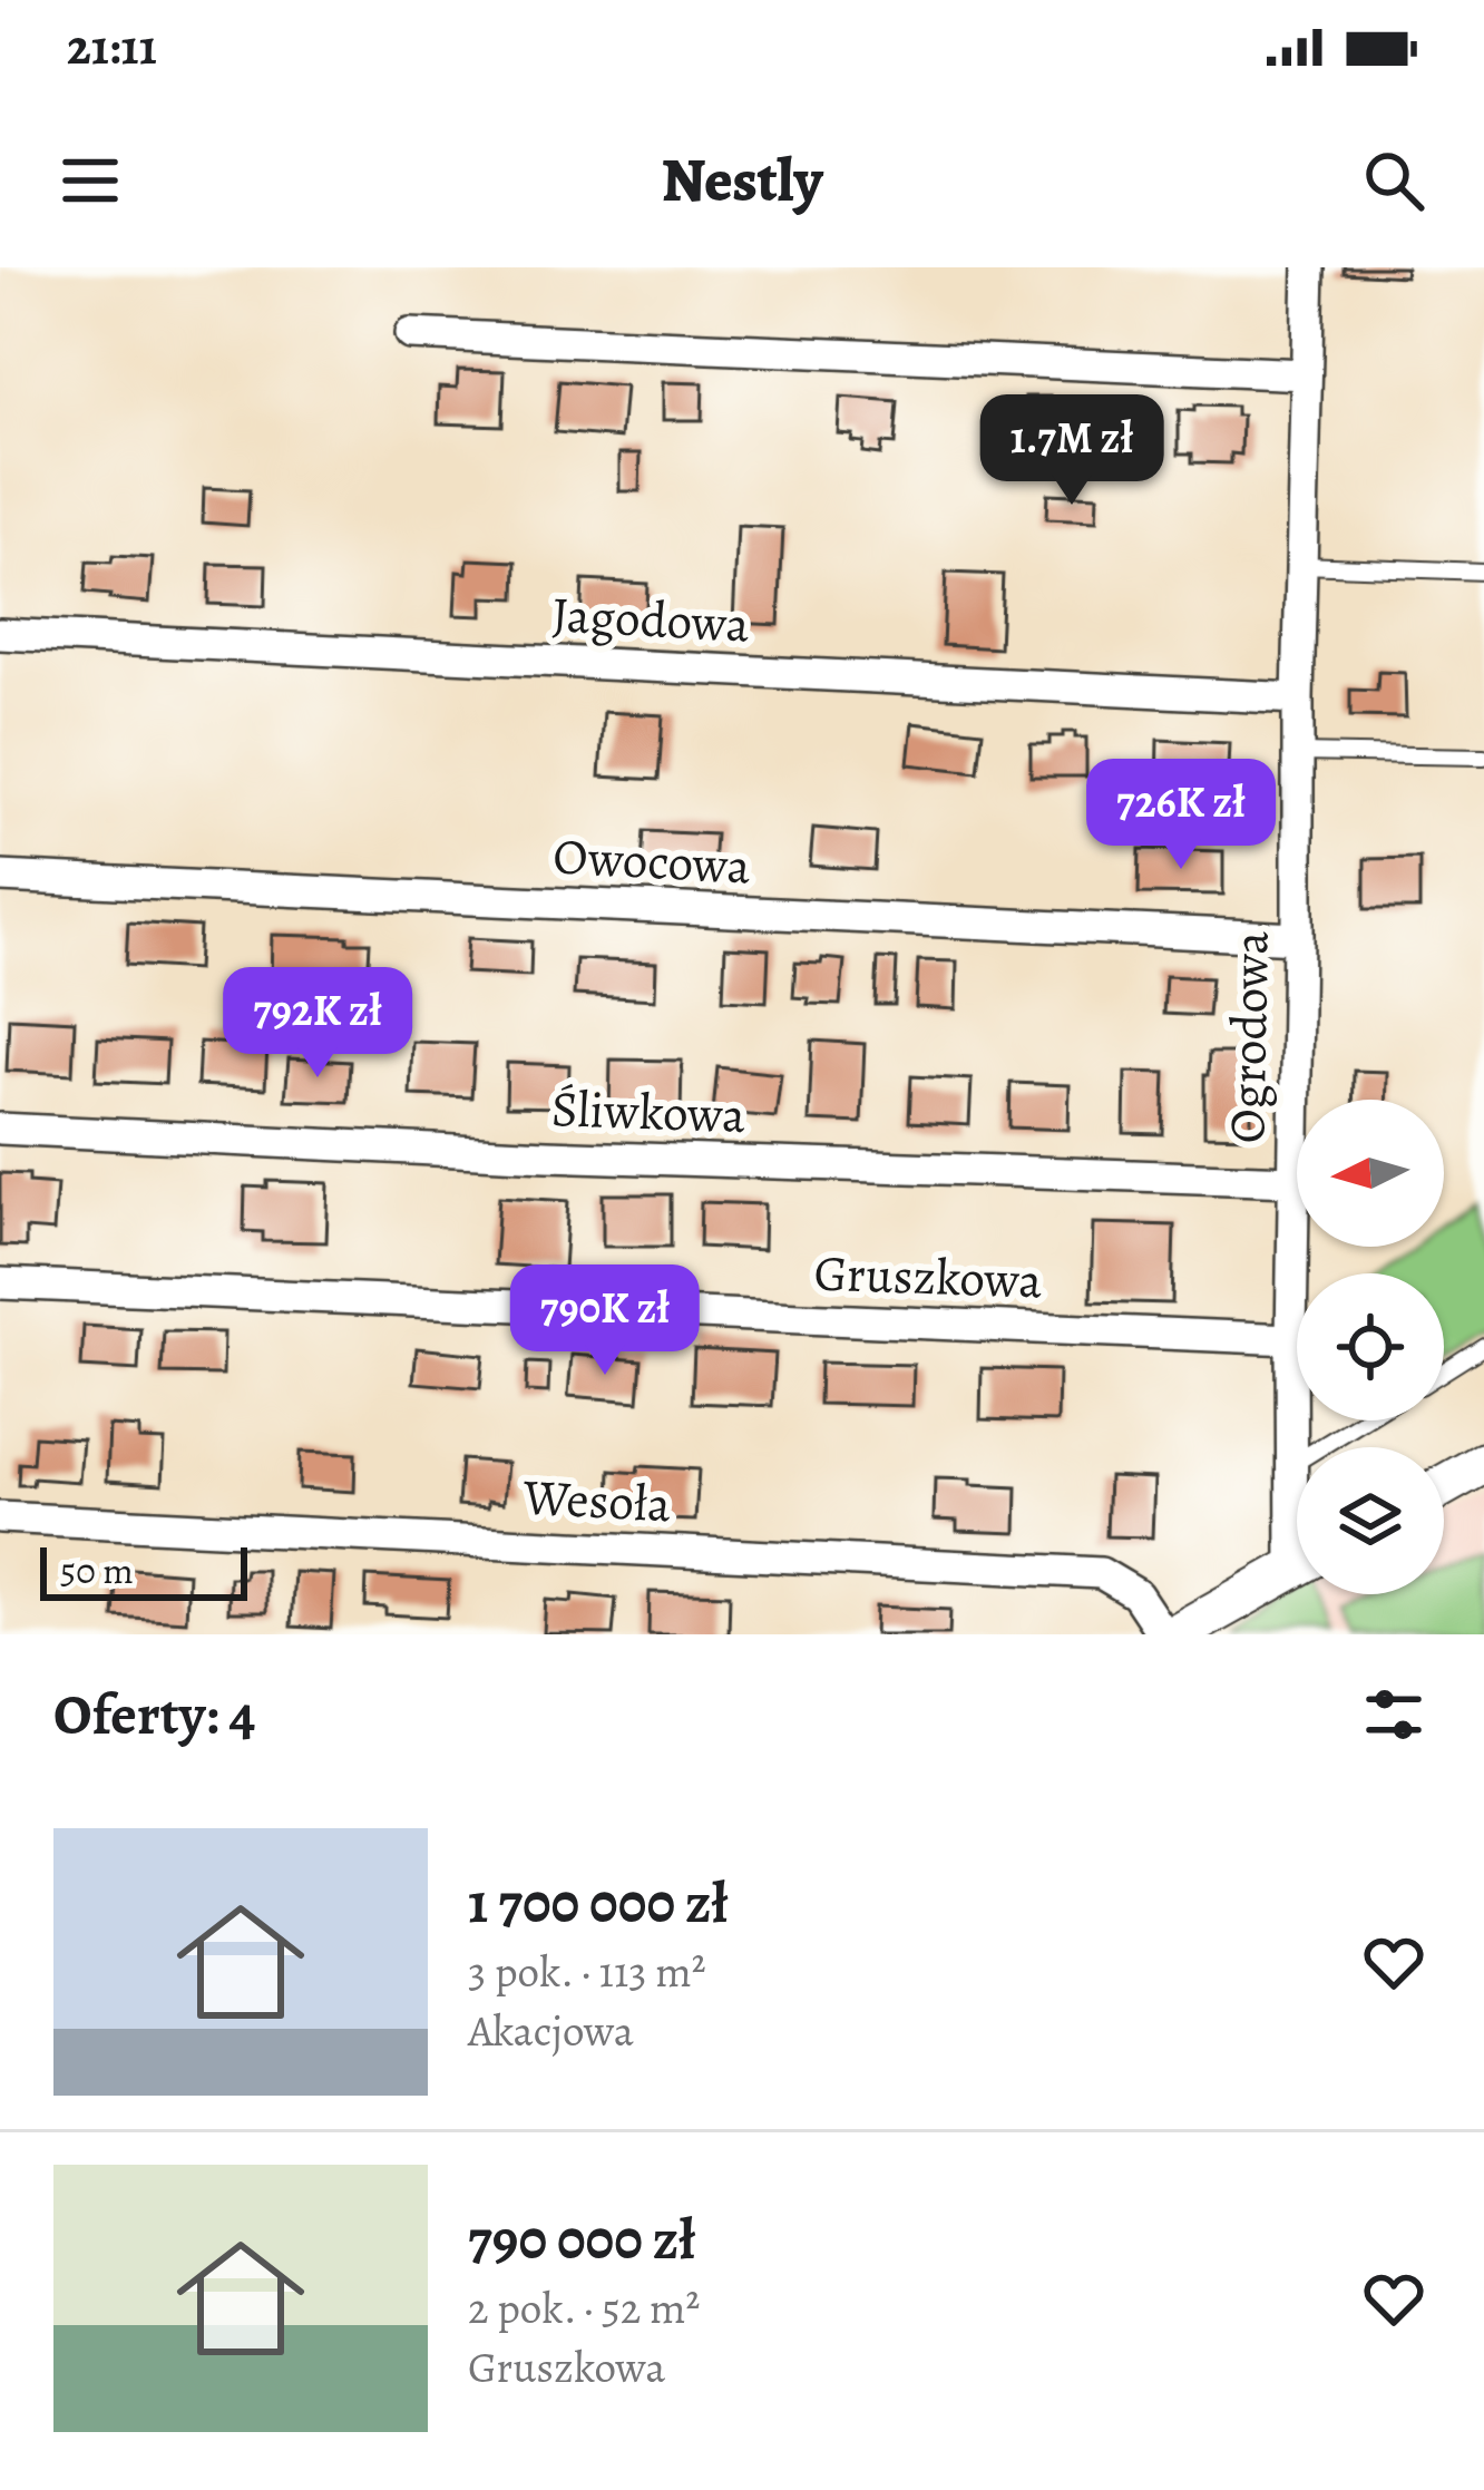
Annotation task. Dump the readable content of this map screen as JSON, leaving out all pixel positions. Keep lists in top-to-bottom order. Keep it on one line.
{"streets":{"street":["Jagodowa","Owocowa","Ogrodowa","Śliwkowa","Gruszkowa","Wesoła"]},"crossings":[["Jagodowa","Ogrodowa"],["Owocowa","Ogrodowa"],["Ogrodowa","Śliwkowa"],["Ogrodowa","Gruszkowa"]],"scale_bar":"50 m","north":"left","page":{"status":"21:11","header":"Nestly","price":["1.7M zł","726K zł","792K zł","790K zł"],"scale":"50 m","heading":"Oferty: 4","list":[{"name":"1 700 000 zł","note":"3 pok. · 113 m² · Akacjowa"},{"name":"790 000 zł","note":"2 pok. · 52 m² · Gruszkowa"}]}}
